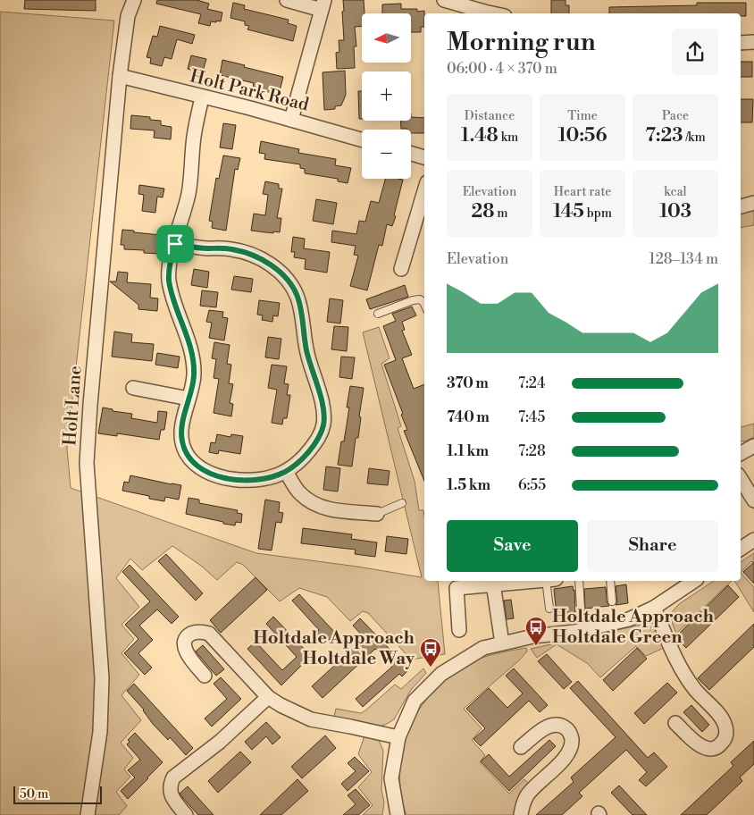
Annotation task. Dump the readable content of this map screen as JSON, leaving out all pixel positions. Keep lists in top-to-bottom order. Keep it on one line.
{"streets":{"street":["Holt Park Road","Holt Lane"]},"crossings":[["Holt Park Road","Holt Lane"]],"places":{"bus stop":["Holtdale Approach Holtdale Green","Holtdale Approach Holtdale Way"]},"scale_bar":"50 m","north":"left","page":{"map_buttons":["+","−"],"heading":["Morning run","06:00 · 4 × 370 m"],"stats":[["Distance","1.48 km"],["Time","10:56"],["Pace","7:23 /km"],["Elevation","28 m"],["Heart rate","145 bpm"],["kcal","103"]],"chart":["Elevation","128–134 m"],"list":[{"name":"370 m","note":"7:24"},{"name":"740 m","note":"7:45"},{"name":"1.1 km","note":"7:28"},{"name":"1.5 km","note":"6:55"}],"buttons":["Save","Share"],"scale":"50 m"}}
